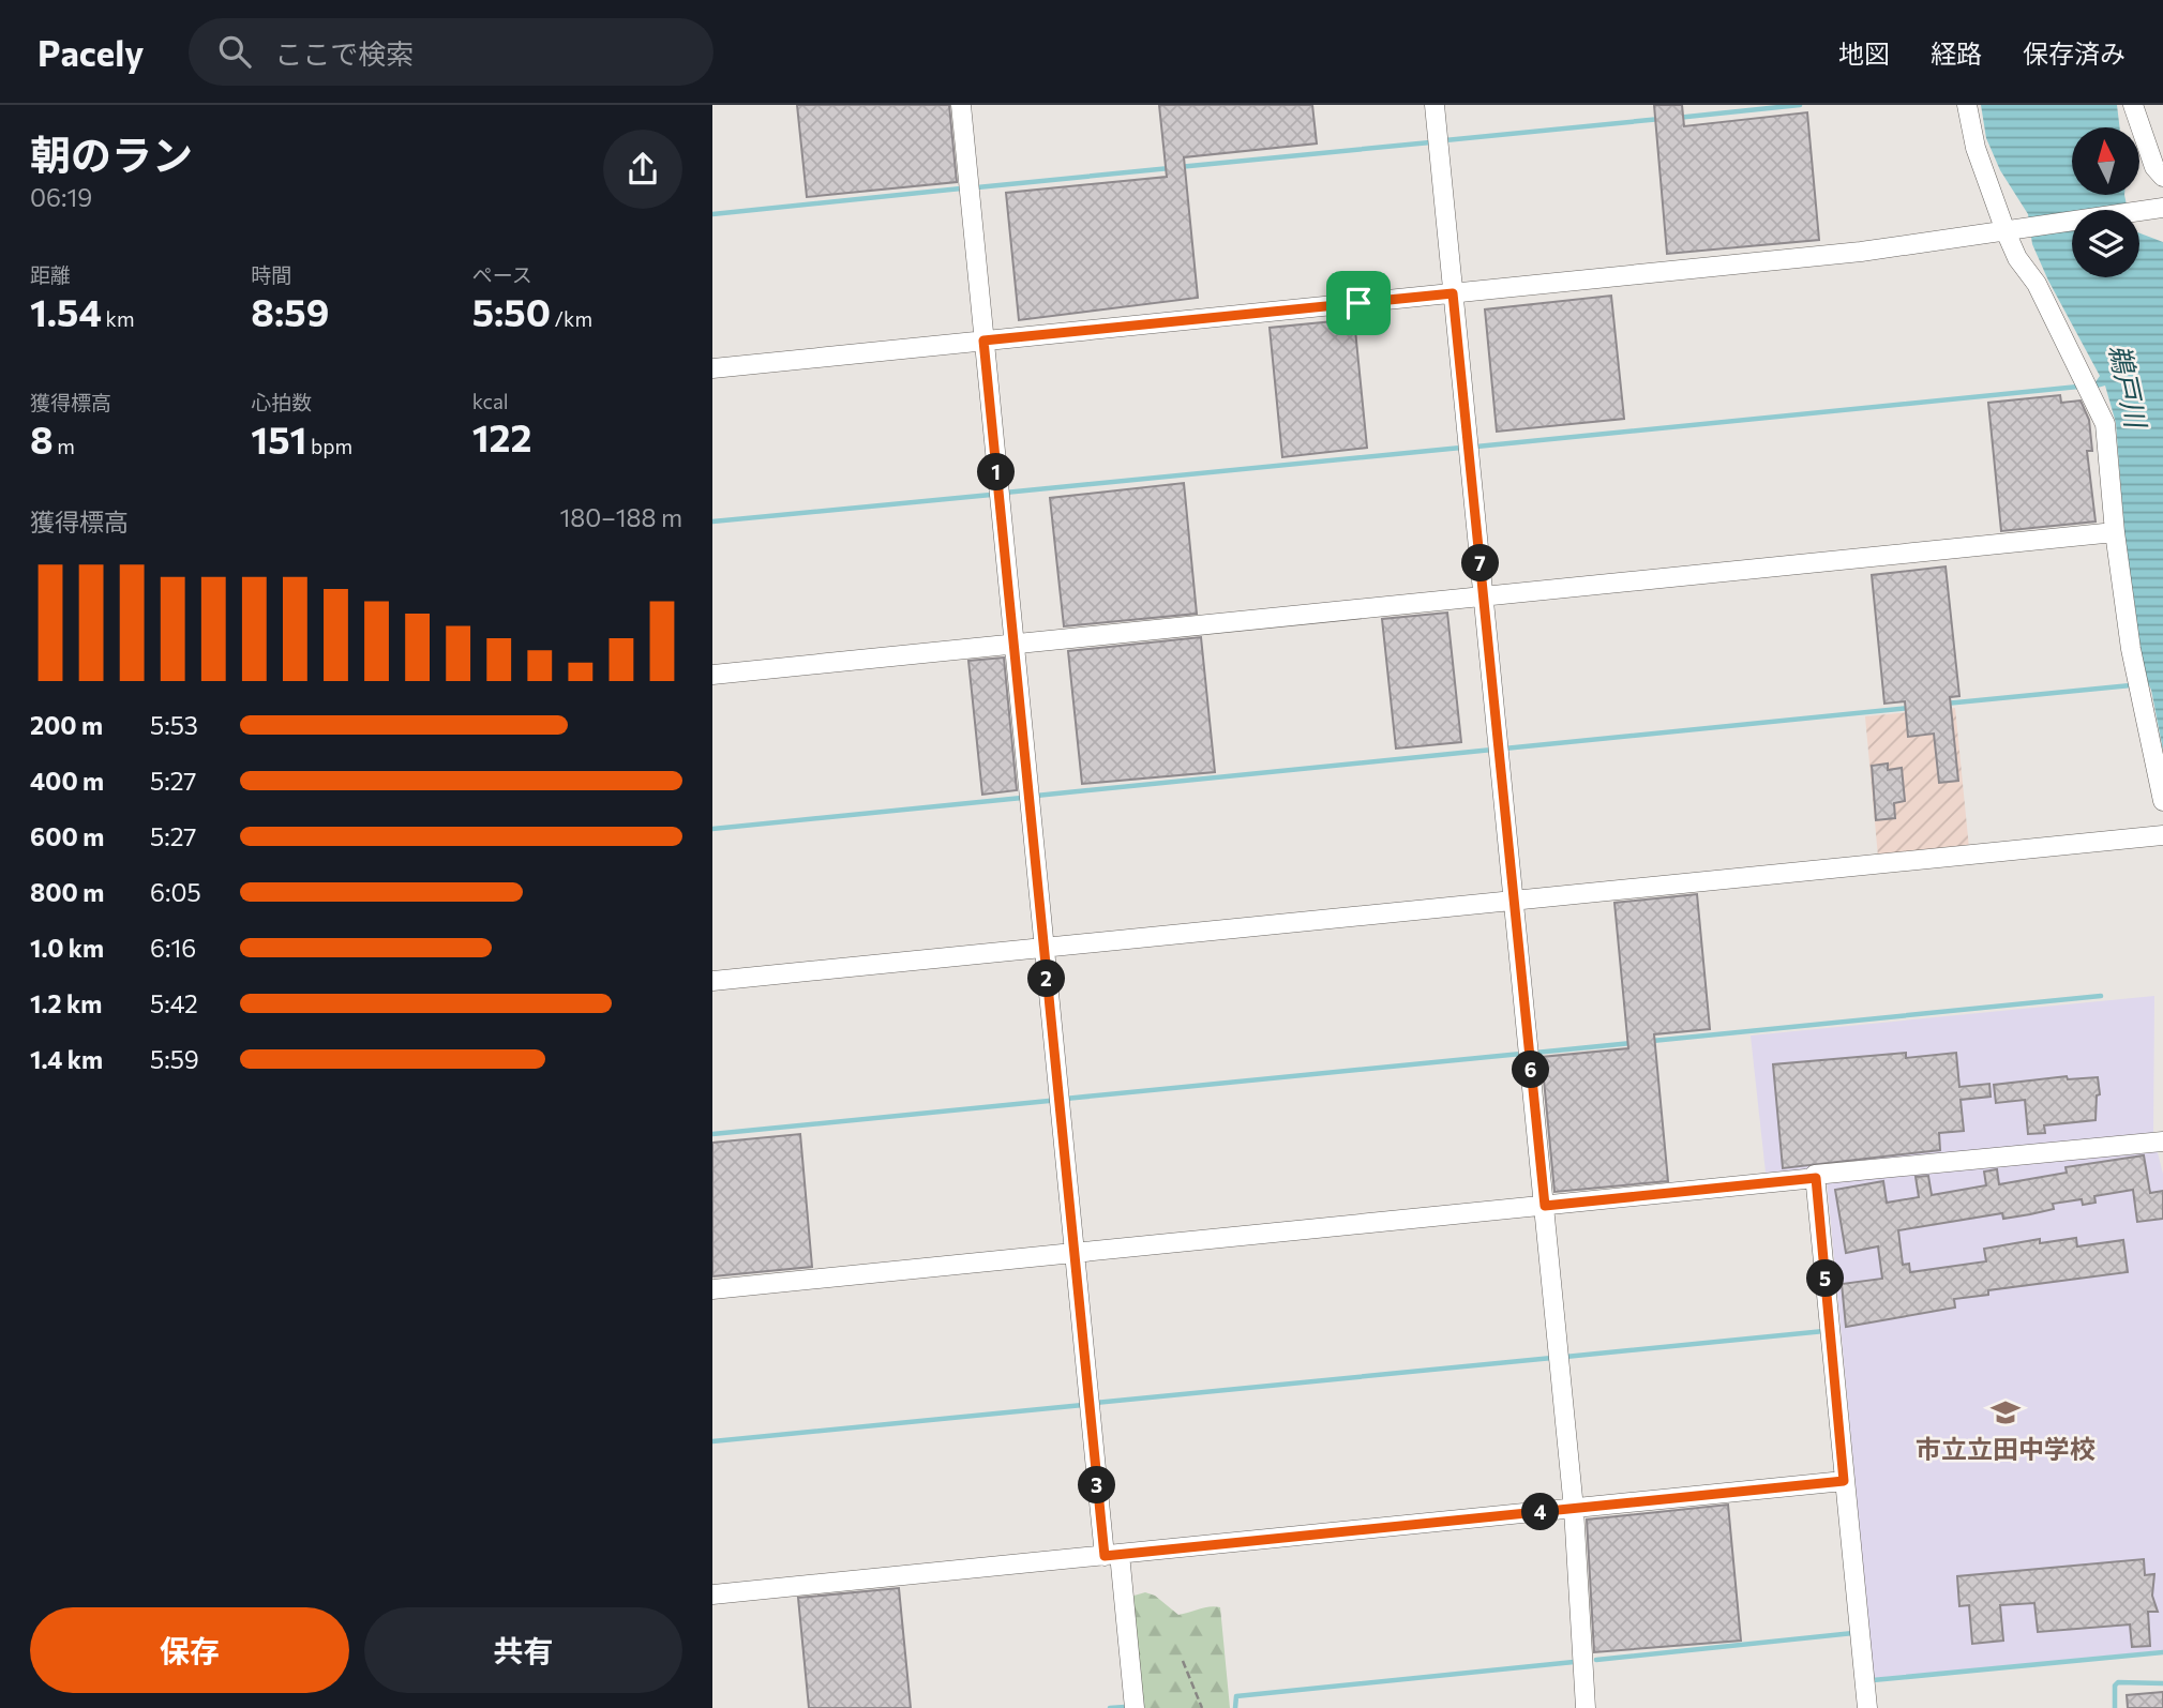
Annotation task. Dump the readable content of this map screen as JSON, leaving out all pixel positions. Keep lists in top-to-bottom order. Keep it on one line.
{"water":["鵜戸川"],"places":{"school or university":["市立立田中学校"]},"north":"top","page":{"header":"Pacely","search":"ここで検索","nav":["地図","経路","保存済み"],"heading":["朝のラン","06:19"],"stats":[["距離","1.54 km"],["時間","8:59"],["ペース","5:50 /km"],["獲得標高","8 m"],["心拍数","151 bpm"],["kcal","122"]],"pins":["1","7","2","6","5","3","4"],"chart":["獲得標高","180–188 m"],"list":[{"name":"200 m","note":"5:53"},{"name":"400 m","note":"5:27"},{"name":"600 m","note":"5:27"},{"name":"800 m","note":"6:05"},{"name":"1.0 km","note":"6:16"},{"name":"1.2 km","note":"5:42"},{"name":"1.4 km","note":"5:59"}],"buttons":["保存","共有"]}}
